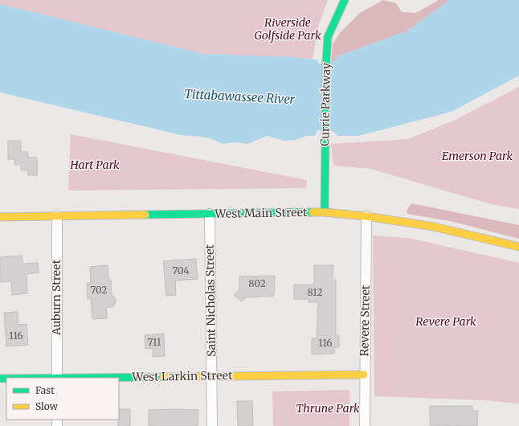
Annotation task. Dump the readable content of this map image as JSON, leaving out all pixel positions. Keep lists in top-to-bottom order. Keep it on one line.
{"streets":{"street":["Currie Parkway","West Main Street","Auburn Street","Saint Nicholas Street","Revere Street","West Larkin Street"]},"crossings":[["Currie Parkway","West Main Street"],["West Main Street","Auburn Street"],["West Main Street","Saint Nicholas Street"],["West Main Street","Revere Street"],["Saint Nicholas Street","West Larkin Street"],["Revere Street","West Larkin Street"]],"water":["Tittabawassee River"],"parks":["Riverside Golfside Park","Emerson Park","Hart Park","Revere Park","Thrune Park"],"house_numbers":["704","802","702","812","116","711","116"],"legend":["Fast","Slow"]}
